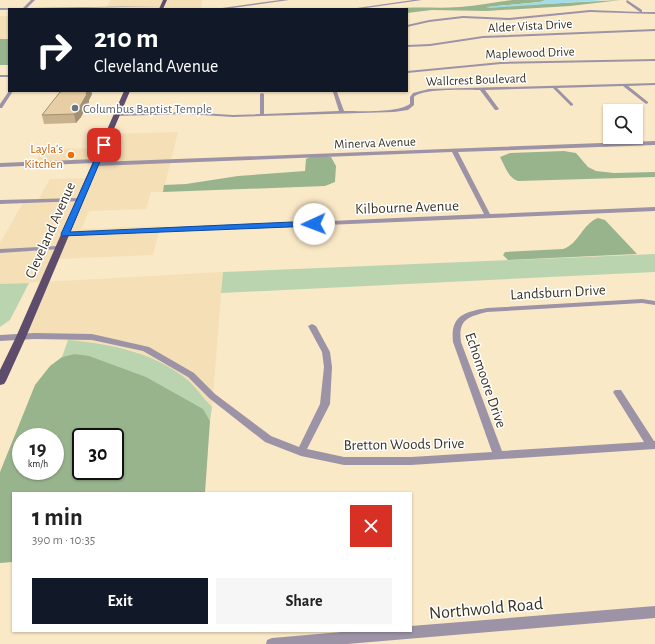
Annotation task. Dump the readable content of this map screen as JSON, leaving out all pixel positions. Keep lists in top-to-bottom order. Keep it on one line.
{"streets":{"main road":["Cleveland Avenue"],"street":["Alder Vista Drive","Maplewood Drive","Wallcrest Boulevard","Minerva Avenue","Kilbourne Avenue","Landsburn Drive","Echomoore Drive","Bretton Woods Drive","Northwold Road"]},"crossings":[["Wallcrest Boulevard","Cleveland Avenue"],["Minerva Avenue","Cleveland Avenue"],["Kilbourne Avenue","Cleveland Avenue"],["Cleveland Avenue","Bretton Woods Drive"],["Landsburn Drive","Echomoore Drive"],["Echomoore Drive","Bretton Woods Drive"]],"places":["Columbus Baptist Temple","Layla's Kitchen"],"page":{"turn":["210 m","Cleveland Avenue"],"speed":"19 km/h","limit":"30","heading":["1 min","390 m · 10:35"],"buttons":["Exit","Share"]}}
